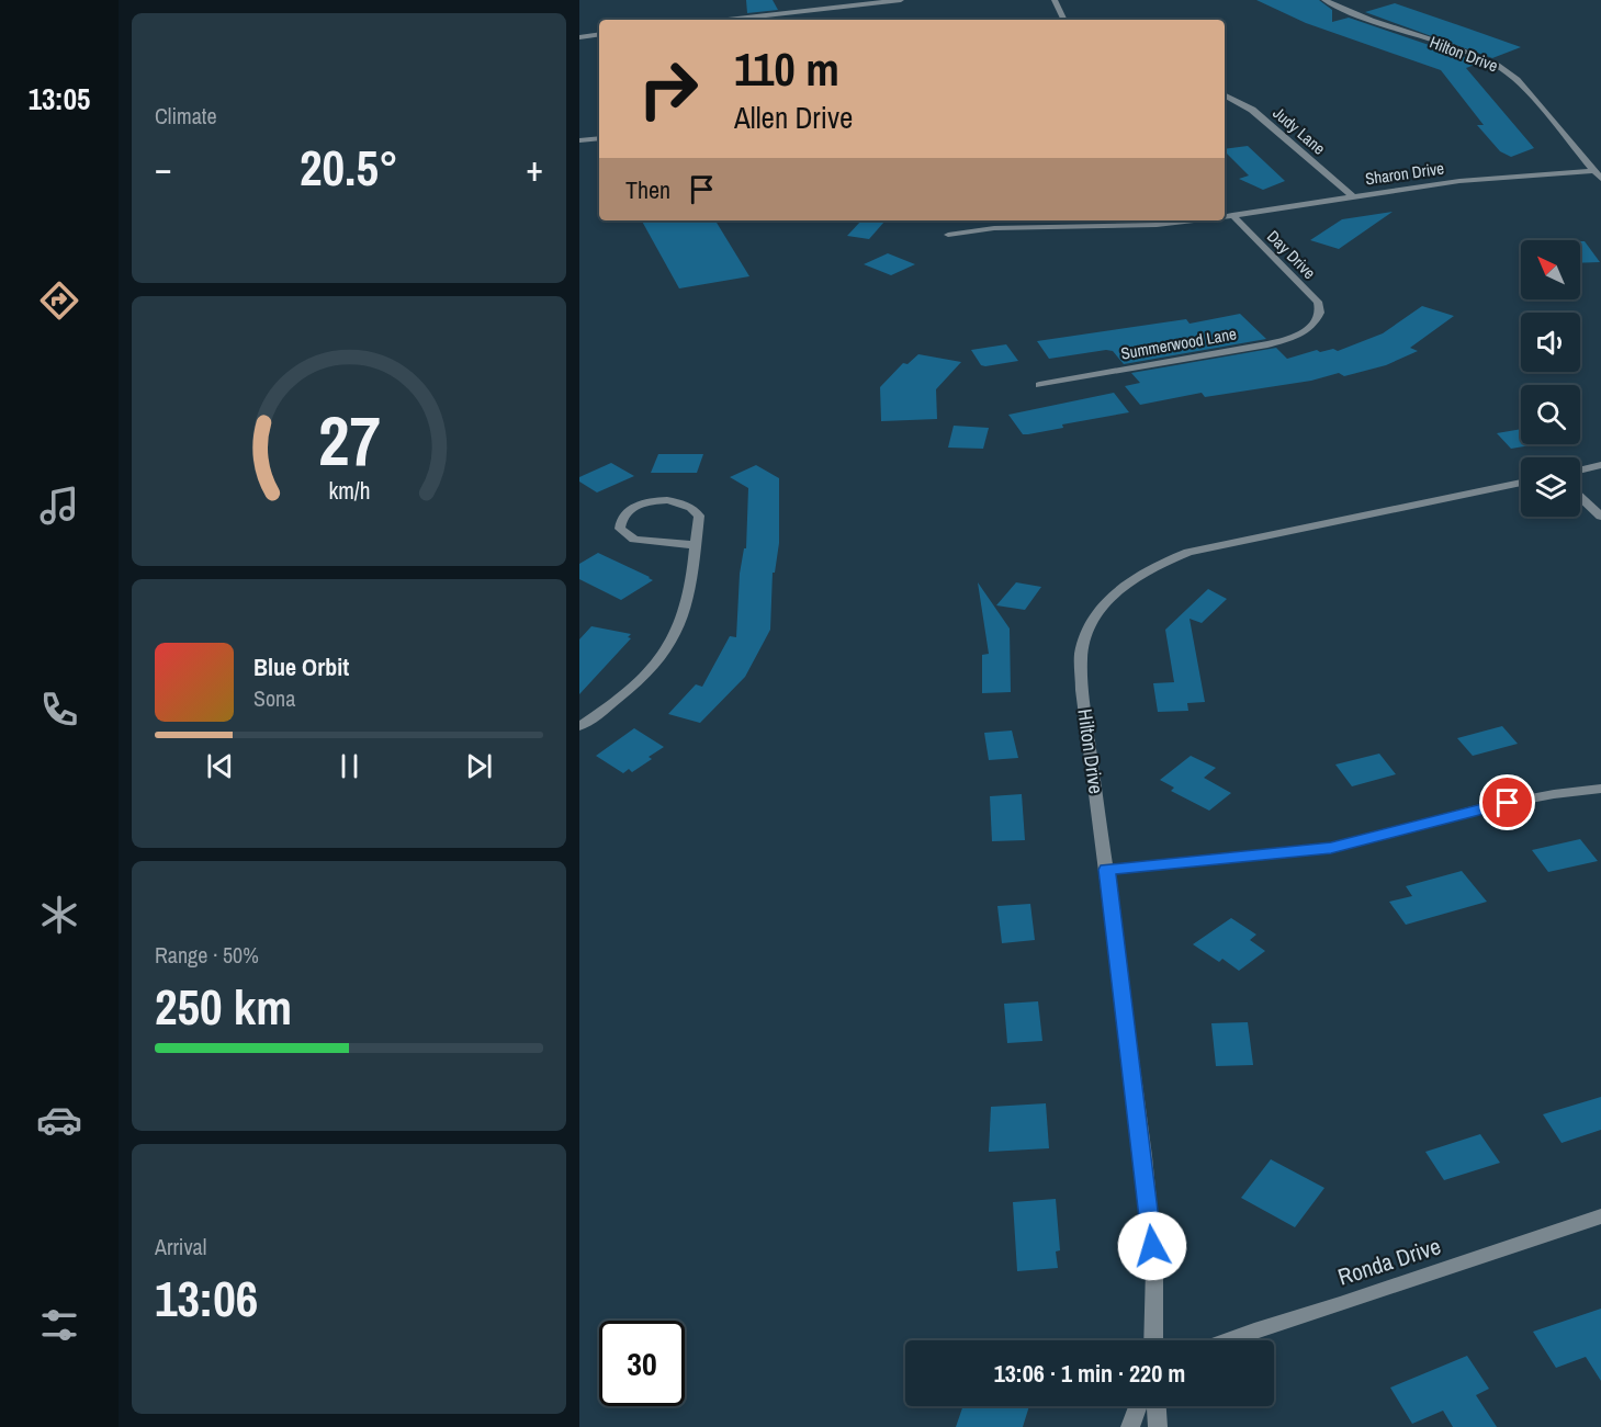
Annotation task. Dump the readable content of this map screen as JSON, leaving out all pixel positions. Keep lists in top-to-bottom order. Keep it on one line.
{"streets":{"street":["Hilton Drive","Judy Lane","Sharon Drive","Day Drive","Summerwood Lane","Ronda Drive"]},"crossings":[["Hilton Drive","Sharon Drive"],["Judy Lane","Sharon Drive"],["Day Drive","Summerwood Lane"]],"north":"top left","page":{"tabs":"13:05","tile":["Climate",["Range · 50%","250 km"],["Arrival","13:06"]],"turn":["110 m","Allen Drive"],"heat":["−","20.5°","+"],"then":"Then","song":["Blue Orbit","Sona"],"limit":"30","trip":"13:06 · 1 min · 220 m","gauge":["27","km/h"]}}
